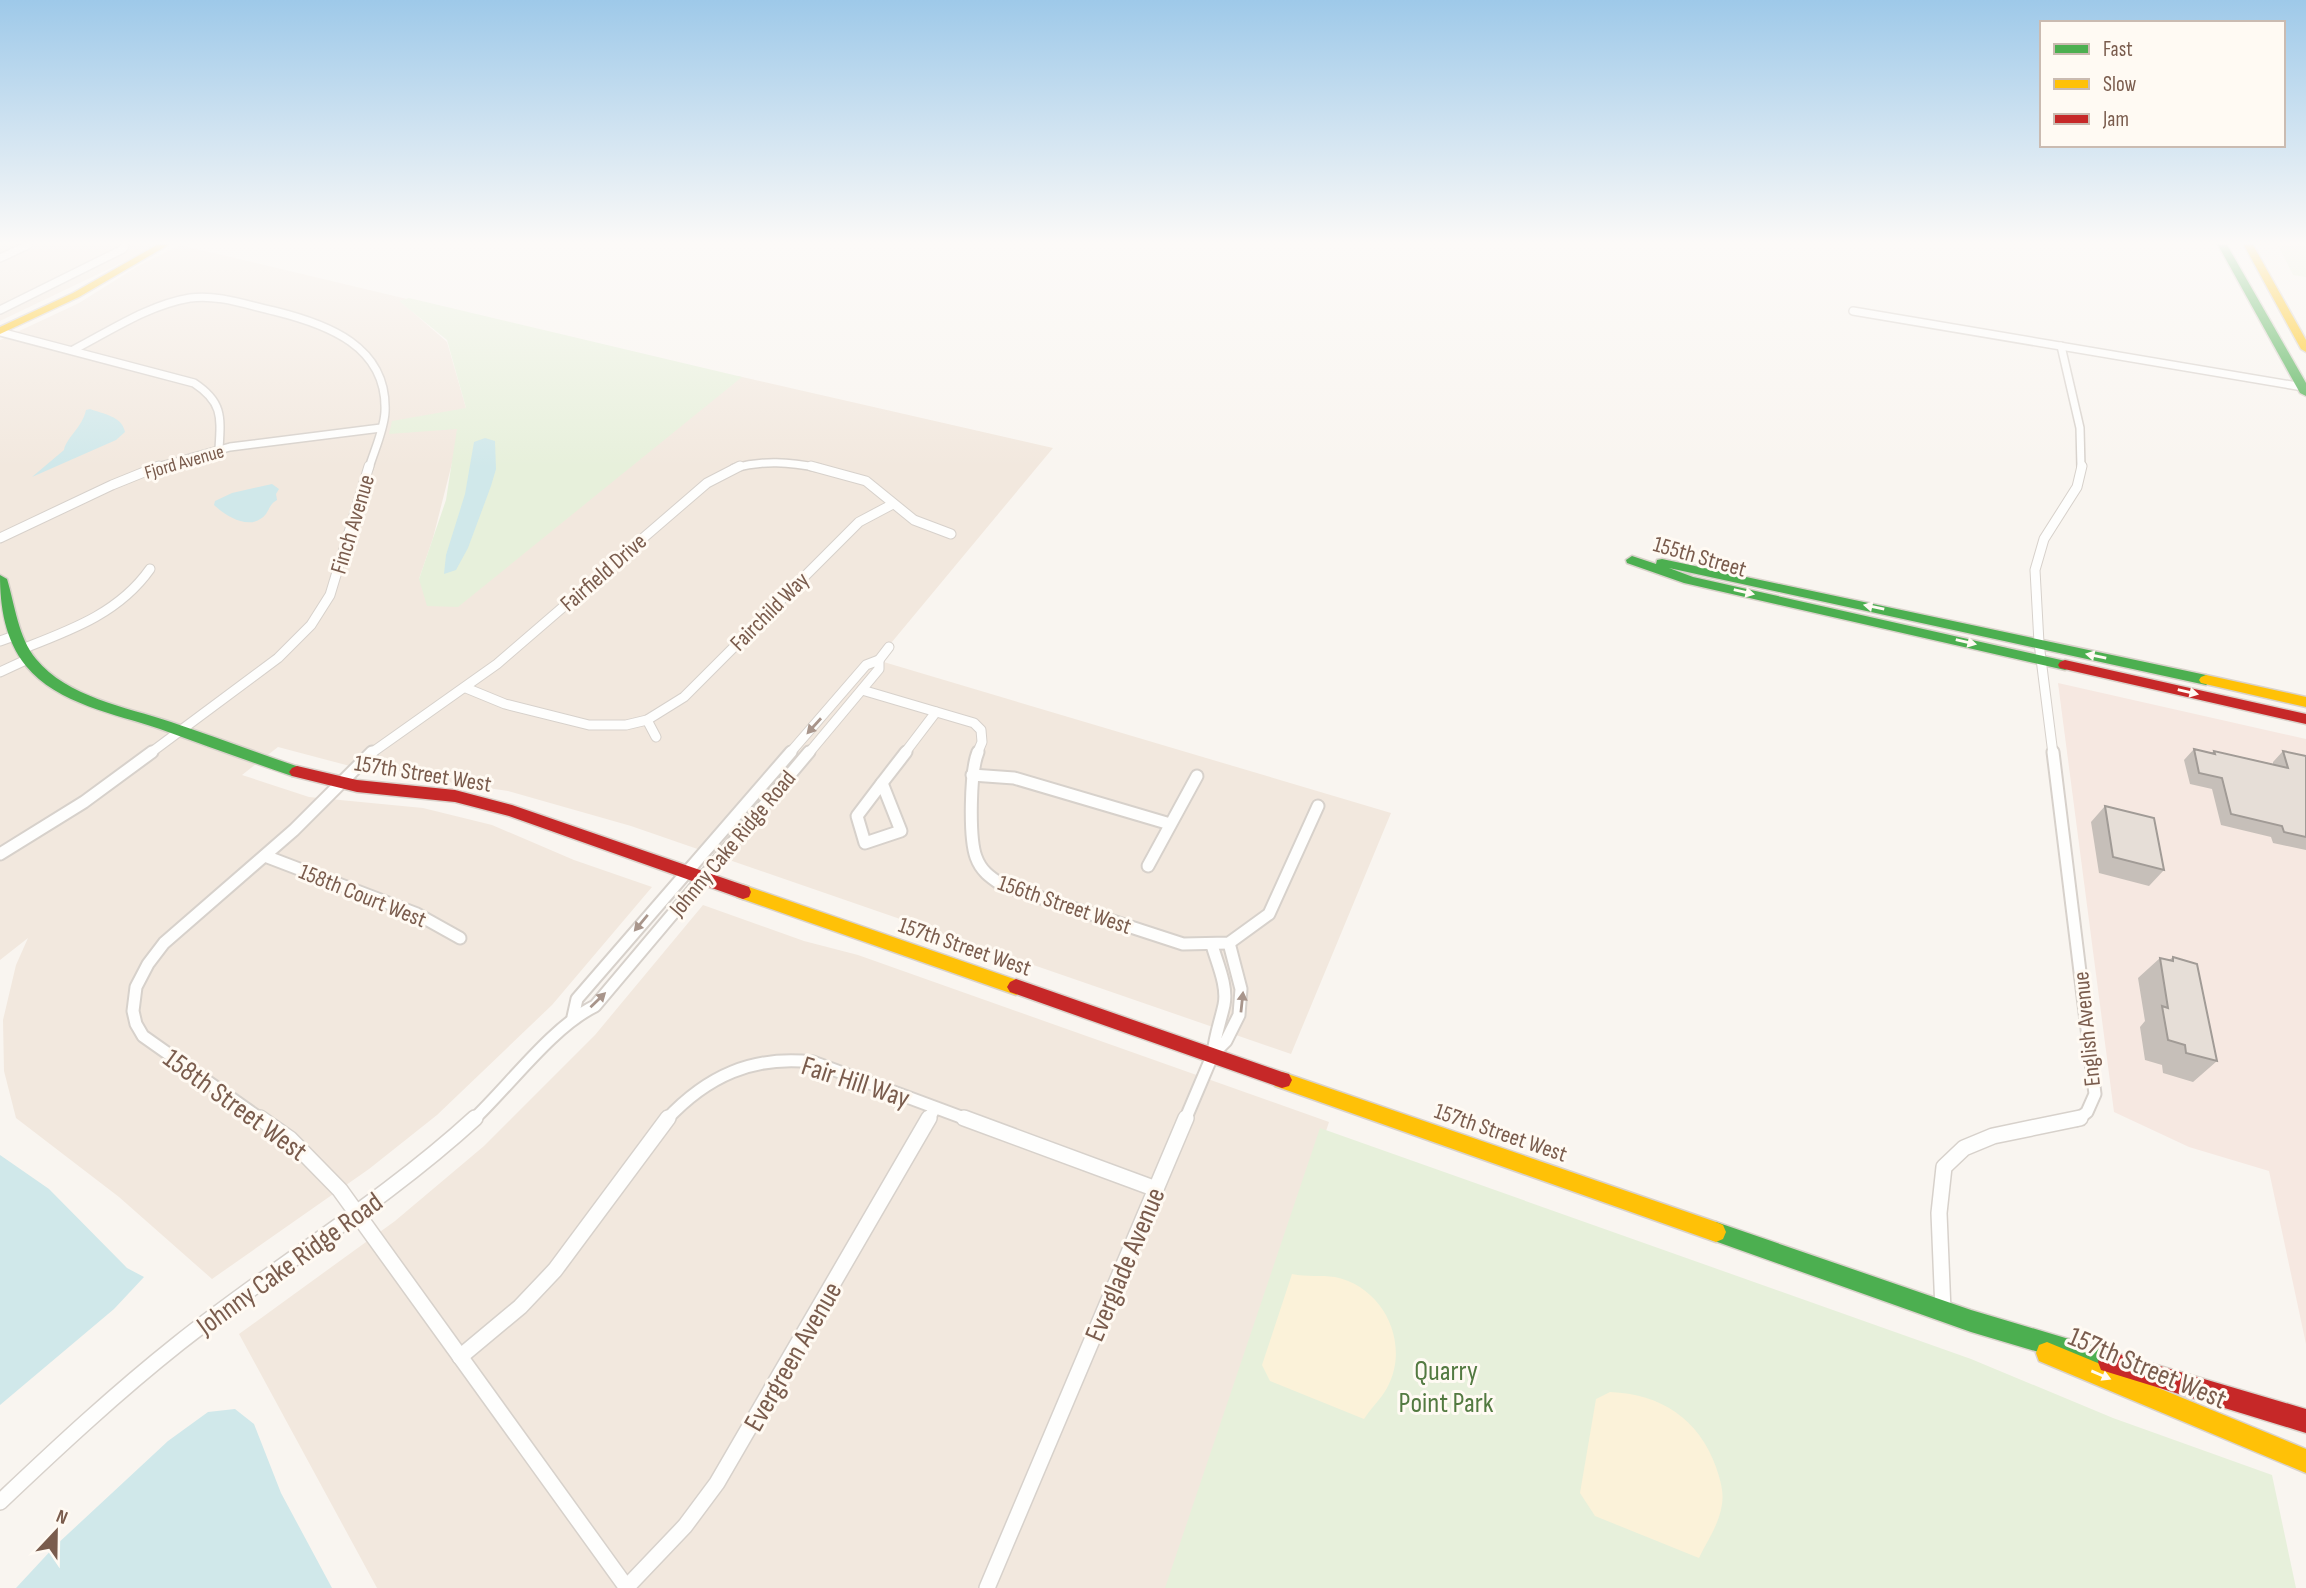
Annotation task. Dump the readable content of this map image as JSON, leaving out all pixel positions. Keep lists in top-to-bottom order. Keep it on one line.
{"streets":{"street":["Fjord Avenue","Finch Avenue","155th Street","Fairfield Drive","Fairchild Way","157th Street West","Johnny Cake Ridge Road","158th Court West","156th Street West","English Avenue","Fair Hill Way","158th Street West","Everglade Avenue","Evergreen Avenue"]},"crossings":[["Fjord Avenue","Finch Avenue"],["Finch Avenue","157th Street West"],["155th Street","English Avenue"],["Fairfield Drive","Fairchild Way"],["Fairfield Drive","157th Street West"],["Fairfield Drive","158th Street West"],["157th Street West","Johnny Cake Ridge Road"],["157th Street West","English Avenue"],["157th Street West","158th Street West"],["157th Street West","Everglade Avenue"],["Johnny Cake Ridge Road","156th Street West"],["Johnny Cake Ridge Road","158th Street West"],["158th Court West","158th Street West"],["Fair Hill Way","158th Street West"],["Fair Hill Way","Everglade Avenue"],["Fair Hill Way","Evergreen Avenue"],["158th Street West","Evergreen Avenue"]],"parks":["Quarry Point Park"],"legend":["Fast","Slow","Jam"],"north":"top"}
